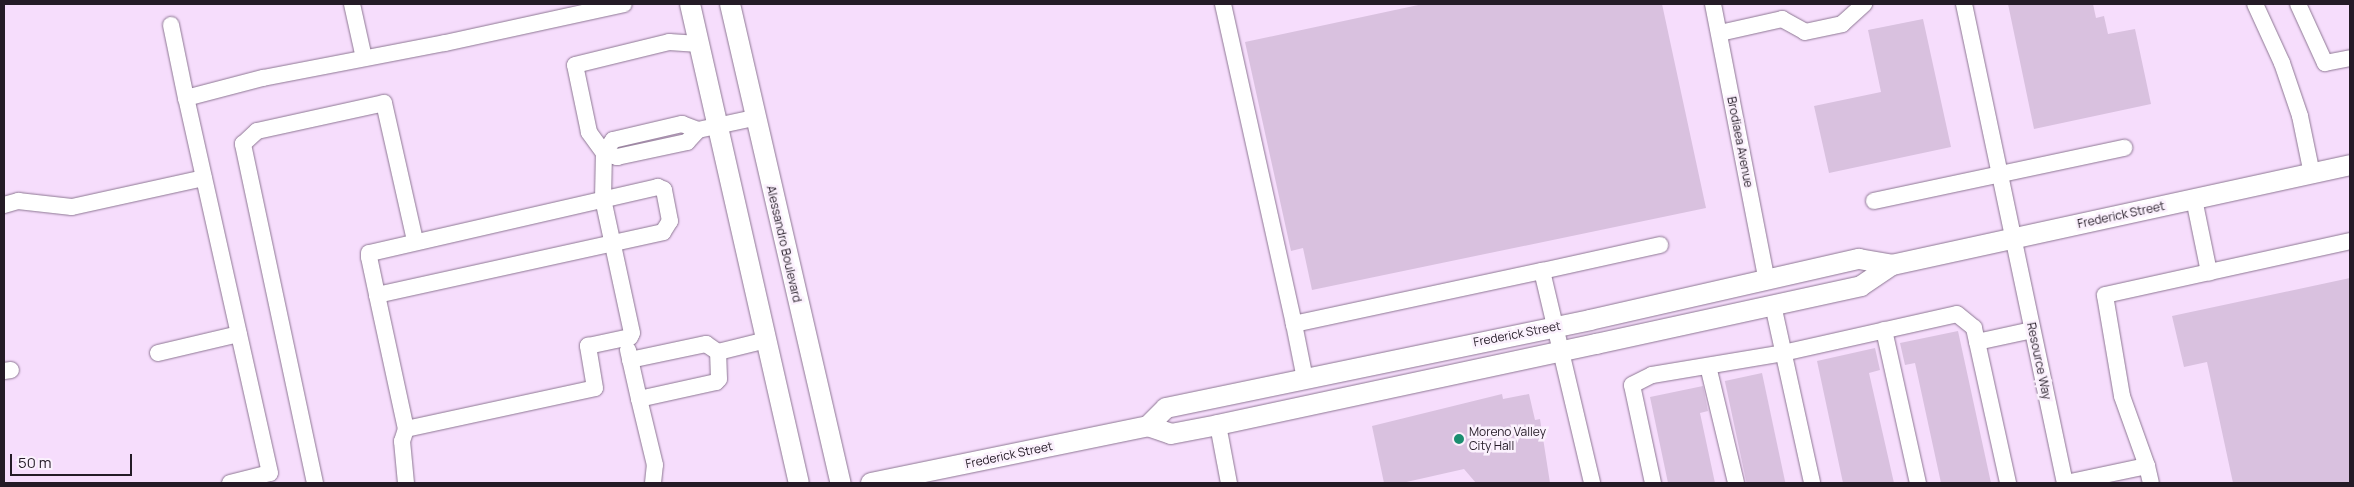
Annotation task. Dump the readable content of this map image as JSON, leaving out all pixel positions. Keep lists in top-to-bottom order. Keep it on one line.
{"streets":{"main road":["Frederick Street","Alessandro Boulevard"],"street":["Brodiaea Avenue","Resource Way"]},"crossings":[["Brodiaea Avenue","Frederick Street"],["Frederick Street","Resource Way"]],"places":["Moreno Valley City Hall"],"scale_bar":"50 m"}
